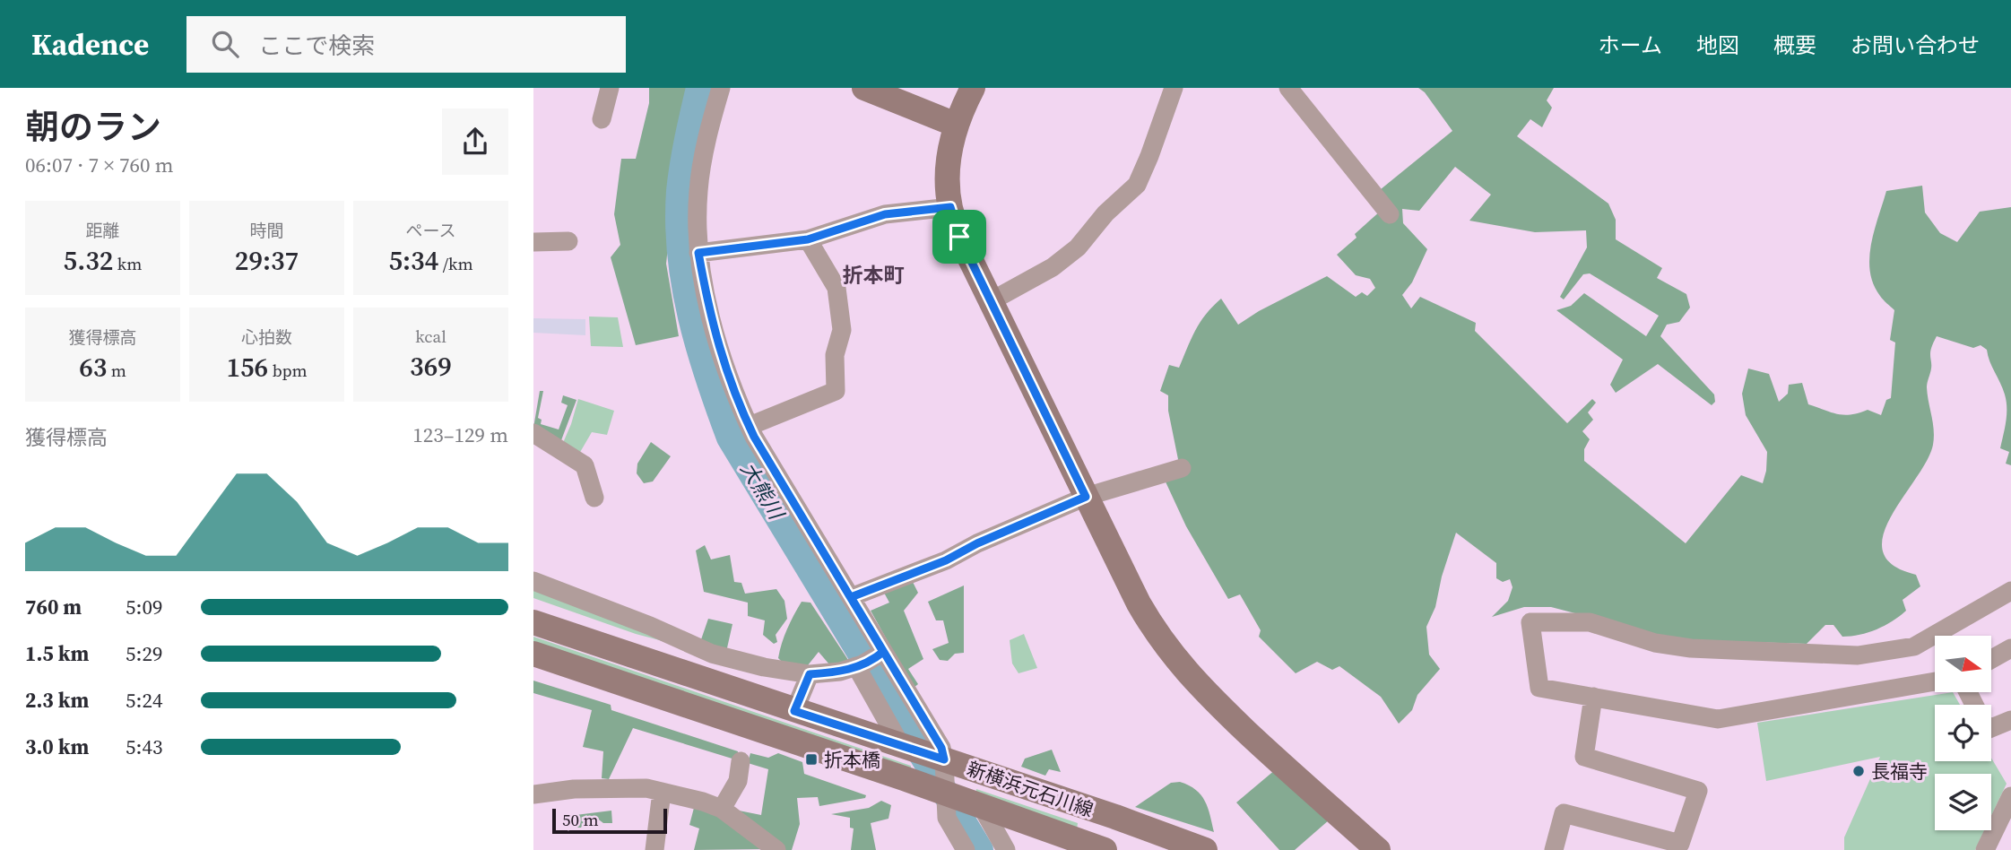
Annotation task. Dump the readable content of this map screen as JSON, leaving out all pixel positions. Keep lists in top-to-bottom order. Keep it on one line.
{"streets":{"street":["新横浜元石川線"]},"districts":["折本町"],"water":["大熊川"],"places":{"transit":["折本橋"],"other":["長福寺"]},"scale_bar":"50 m","north":"right","page":{"header":"Kadence","search":"ここで検索","nav":["ホーム","地図","概要","お問い合わせ"],"heading":["朝のラン","06:07 · 7 × 760 m"],"stats":[["距離","5.32 km"],["時間","29:37"],["ペース","5:34 /km"],["獲得標高","63 m"],["心拍数","156 bpm"],["kcal","369"]],"chart":["獲得標高","123–129 m"],"list":[{"name":"760 m","note":"5:09"},{"name":"1.5 km","note":"5:29"},{"name":"2.3 km","note":"5:24"},{"name":"3.0 km","note":"5:43"}],"scale":"50 m"}}
